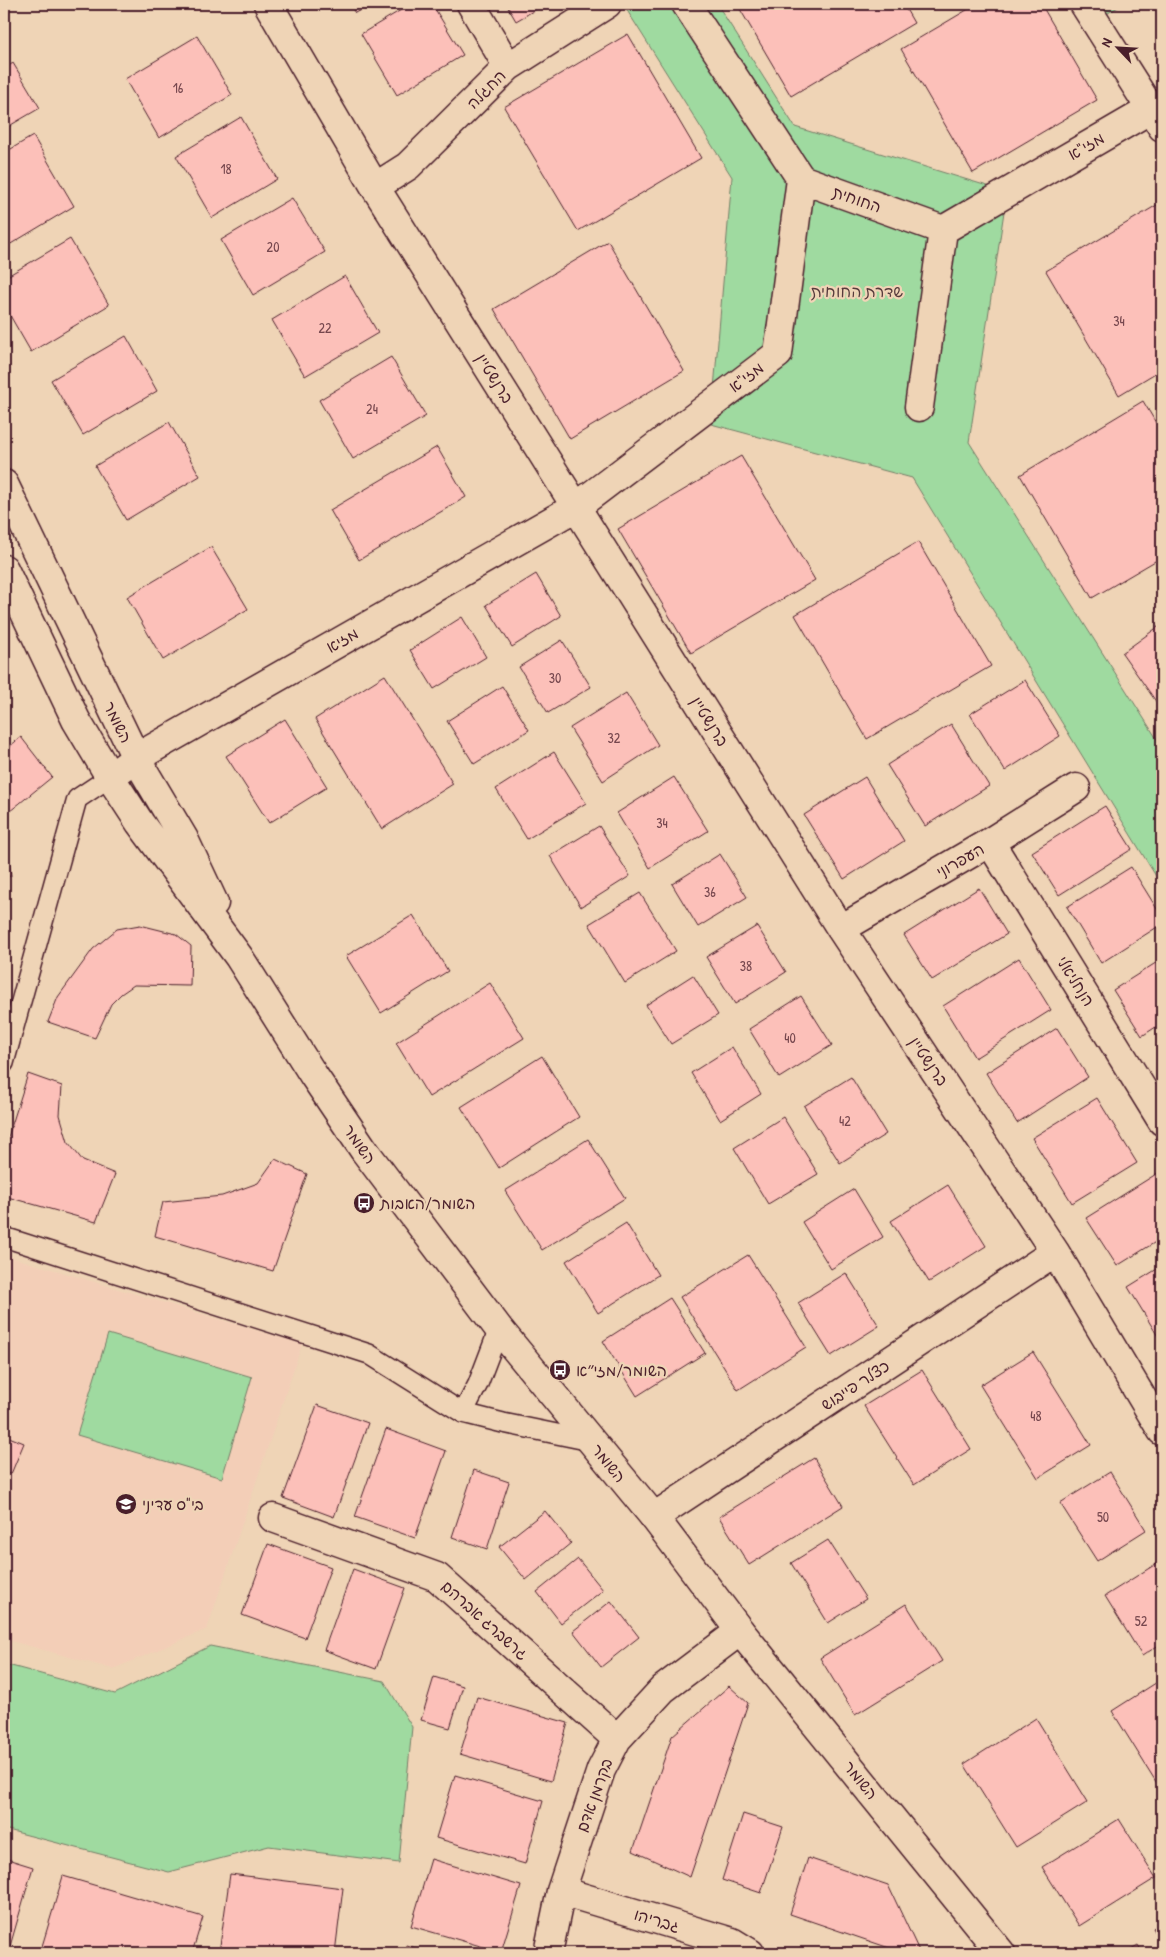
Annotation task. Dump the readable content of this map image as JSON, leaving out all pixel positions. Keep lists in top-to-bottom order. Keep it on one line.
{"streets":{"street":["החגלה","מזי\"א","החוחית","ברנשטיין","מזיא","השומר","העפרוני","הנחליאלי","כצלר פייבוש","גרשברג אברהם","בקרמן אדם","גבריהו"]},"crossings":[["החגלה","ברנשטיין"],["מזי\"א","החוחית"],["מזי\"א","ברנשטיין"],["מזי\"א","מזיא"],["ברנשטיין","מזיא"],["ברנשטיין","העפרוני"],["ברנשטיין","כצלר פייבוש"],["מזיא","השומר"],["השומר","כצלר פייבוש"],["השומר","בקרמן אדם"],["העפרוני","הנחליאלי"],["גרשברג אברהם","בקרמן אדם"],["בקרמן אדם","גבריהו"]],"parks":["שדרת החוחית"],"places":{"bus stop":["השומר/האבות","השומר/מזי״א"],"school or university":["בי\"ס עדיני"]},"house_numbers":["16","18","20","34","22","24","30","32","34","36","38","40","42","48","50","52"],"north":"top left"}
